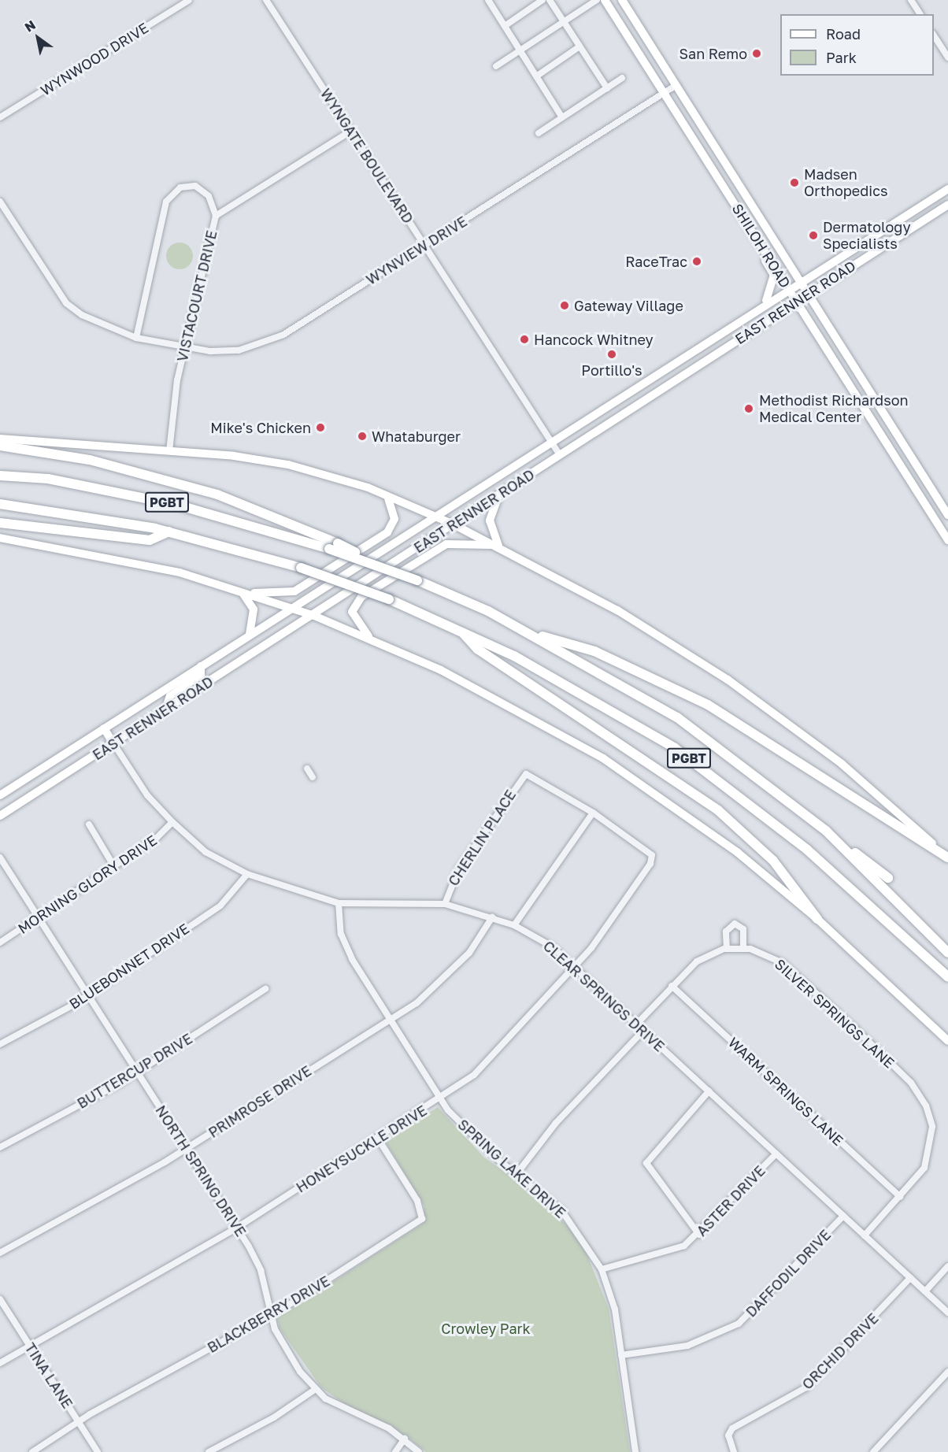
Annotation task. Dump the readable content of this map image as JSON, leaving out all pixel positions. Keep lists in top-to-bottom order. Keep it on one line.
{"streets":{"highway":["PGBT"],"main road":["SHILOH ROAD","EAST RENNER ROAD"],"street":["WYNWOOD DRIVE","WYNGATE BOULEVARD","WYNVIEW DRIVE","VISTACOURT DRIVE","CHERLIN PLACE","MORNING GLORY DRIVE","BLUEBONNET DRIVE","CLEAR SPRINGS DRIVE","SILVER SPRINGS LANE","BUTTERCUP DRIVE","WARM SPRINGS LANE","PRIMROSE DRIVE","HONEYSUCKLE DRIVE","SPRING LAKE DRIVE","NORTH SPRING DRIVE","ASTER DRIVE","DAFFODIL DRIVE","BLACKBERRY DRIVE","ORCHID DRIVE","TINA LANE"]},"crossings":[["WYNGATE BOULEVARD","WYNVIEW DRIVE"],["WYNGATE BOULEVARD","VISTACOURT DRIVE"],["WYNGATE BOULEVARD","EAST RENNER ROAD"],["SHILOH ROAD","WYNVIEW DRIVE"],["SHILOH ROAD","EAST RENNER ROAD"],["WYNVIEW DRIVE","VISTACOURT DRIVE"],["EAST RENNER ROAD","CLEAR SPRINGS DRIVE"],["CHERLIN PLACE","CLEAR SPRINGS DRIVE"],["CHERLIN PLACE","HONEYSUCKLE DRIVE"],["MORNING GLORY DRIVE","CLEAR SPRINGS DRIVE"],["MORNING GLORY DRIVE","NORTH SPRING DRIVE"],["BLUEBONNET DRIVE","CLEAR SPRINGS DRIVE"],["BLUEBONNET DRIVE","NORTH SPRING DRIVE"],["CLEAR SPRINGS DRIVE","SILVER SPRINGS LANE"],["CLEAR SPRINGS DRIVE","PRIMROSE DRIVE"],["CLEAR SPRINGS DRIVE","HONEYSUCKLE DRIVE"],["CLEAR SPRINGS DRIVE","SPRING LAKE DRIVE"],["CLEAR SPRINGS DRIVE","ASTER DRIVE"],["CLEAR SPRINGS DRIVE","DAFFODIL DRIVE"],["CLEAR SPRINGS DRIVE","ORCHID DRIVE"],["SILVER SPRINGS LANE","WARM SPRINGS LANE"],["BUTTERCUP DRIVE","NORTH SPRING DRIVE"],["PRIMROSE DRIVE","SPRING LAKE DRIVE"],["PRIMROSE DRIVE","NORTH SPRING DRIVE"],["HONEYSUCKLE DRIVE","SPRING LAKE DRIVE"],["HONEYSUCKLE DRIVE","NORTH SPRING DRIVE"],["HONEYSUCKLE DRIVE","BLACKBERRY DRIVE"],["HONEYSUCKLE DRIVE","TINA LANE"],["SPRING LAKE DRIVE","ASTER DRIVE"],["SPRING LAKE DRIVE","DAFFODIL DRIVE"],["NORTH SPRING DRIVE","BLACKBERRY DRIVE"],["BLACKBERRY DRIVE","TINA LANE"]],"parks":["Crowley Park"],"places":["San Remo","Madsen Orthopedics","Dermatology Specialists","RaceTrac","Gateway Village","Hancock Whitney","Portillo's","Methodist Richardson Medical Center","Mike's Chicken","Whataburger"],"legend":["Road","Park"],"north":"top left"}
